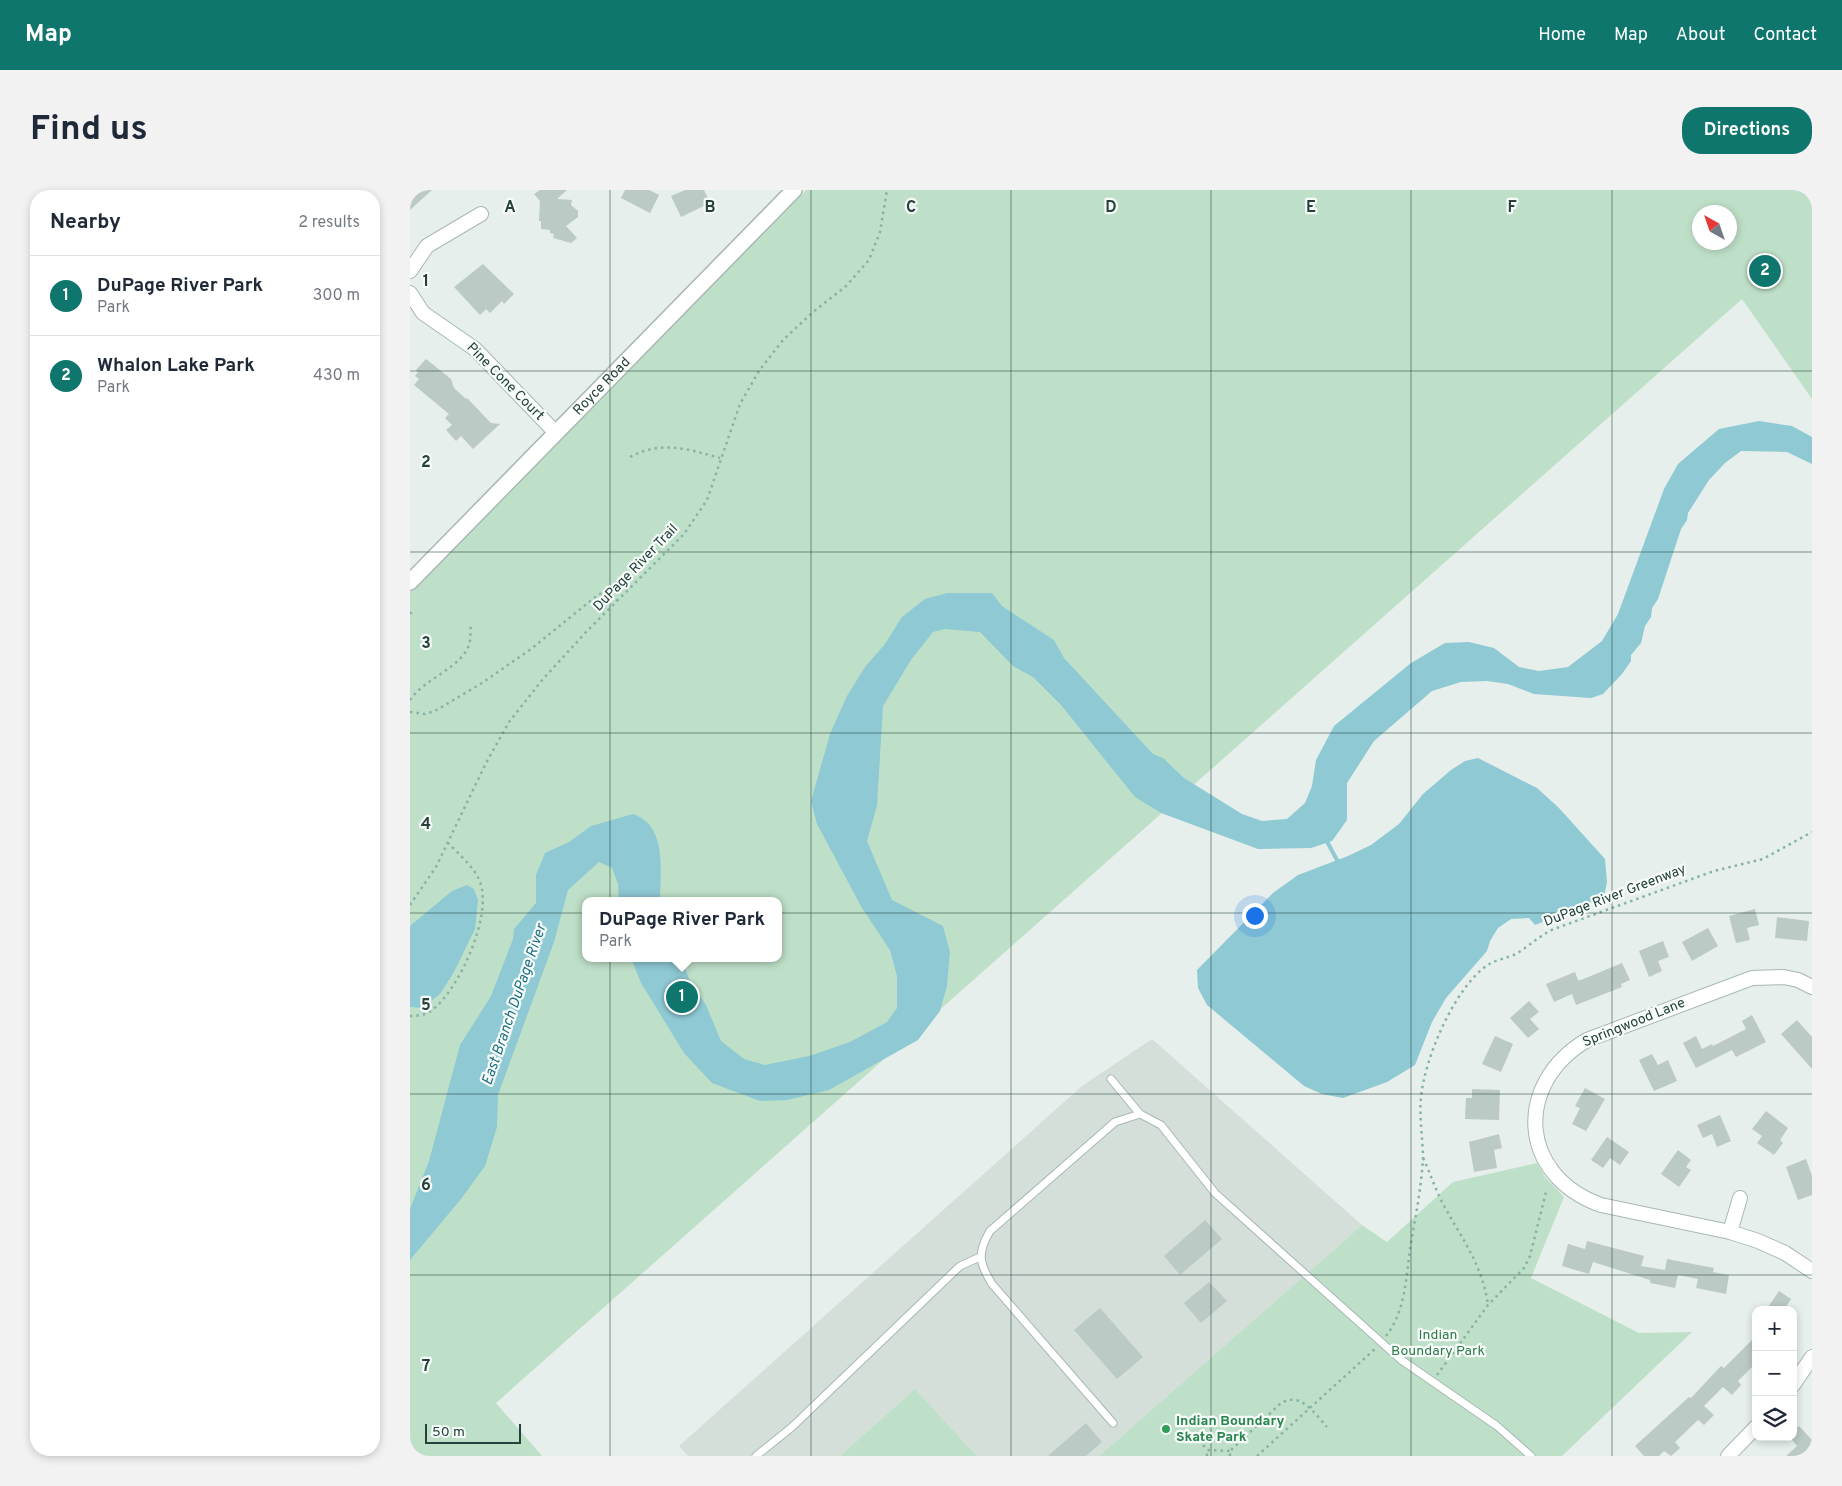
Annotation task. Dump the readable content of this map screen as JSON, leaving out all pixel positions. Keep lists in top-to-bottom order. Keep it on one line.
{"streets":{"street":["Pine Cone Court","Royce Road","Springwood Lane"],"path":["DuPage River Trail","DuPage River Greenway"]},"crossings":[["Pine Cone Court","Royce Road"]],"water":["East Branch DuPage River"],"parks":["Indian Boundary Park"],"places":["Indian Boundary Skate Park"],"scale_bar":"50 m","north":"top left","page":{"header":"Map","nav":["Home","Map","About","Contact"],"buttons":"Directions","title":"Find us","heading":["Nearby","2 results"],"pins":["2","1"],"list":[{"mark":"1","name":"DuPage River Park","note":"Park","value":"300 m"},{"mark":"2","name":"Whalon Lake Park","note":"Park","value":"430 m"}],"popup":["DuPage River Park","Park"],"map_buttons":["+","−"],"scale":"50 m"},"grid":{"columns":["A","B","C","D","E","F"],"rows":["1","2","3","4","5","6","7"]}}
